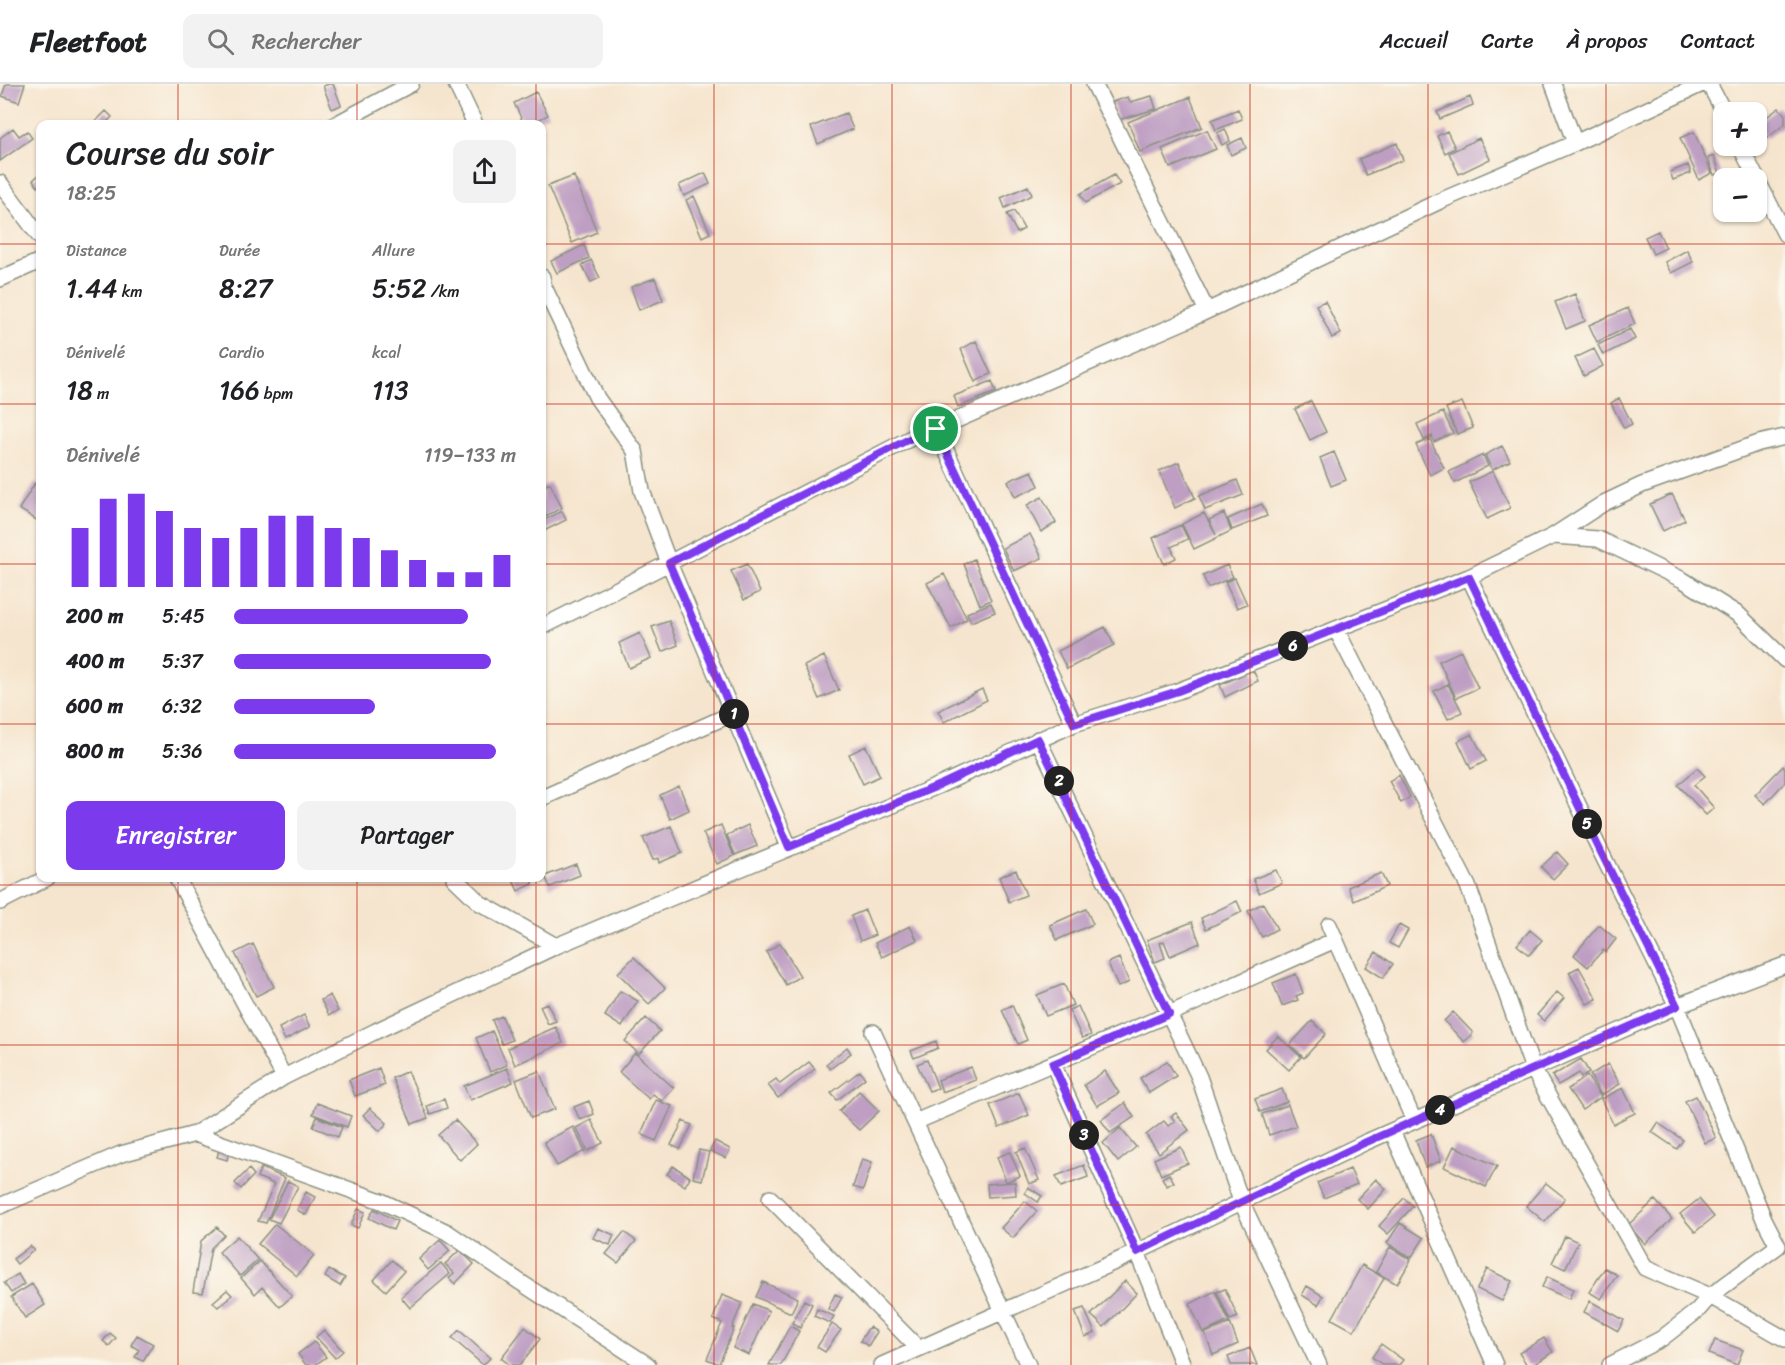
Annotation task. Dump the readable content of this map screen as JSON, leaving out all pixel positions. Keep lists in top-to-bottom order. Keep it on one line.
{"page":{"header":"Fleetfoot","search":"Rechercher","nav":["Accueil","Carte","À propos","Contact"],"map_buttons":["+","−"],"heading":["Course du soir","18:25"],"stats":[["Distance","1.44 km"],["Durée","8:27"],["Allure","5:52 /km"],["Dénivelé","18 m"],["Cardio","166 bpm"],["kcal","113"]],"chart":["Dénivelé","119–133 m"],"list":[{"name":"200 m","note":"5:45"},{"name":"400 m","note":"5:37"},{"name":"600 m","note":"6:32"},{"name":"800 m","note":"5:36"}],"pins":["6","1","2","5","4","3"],"buttons":["Enregistrer","Partager"]}}
